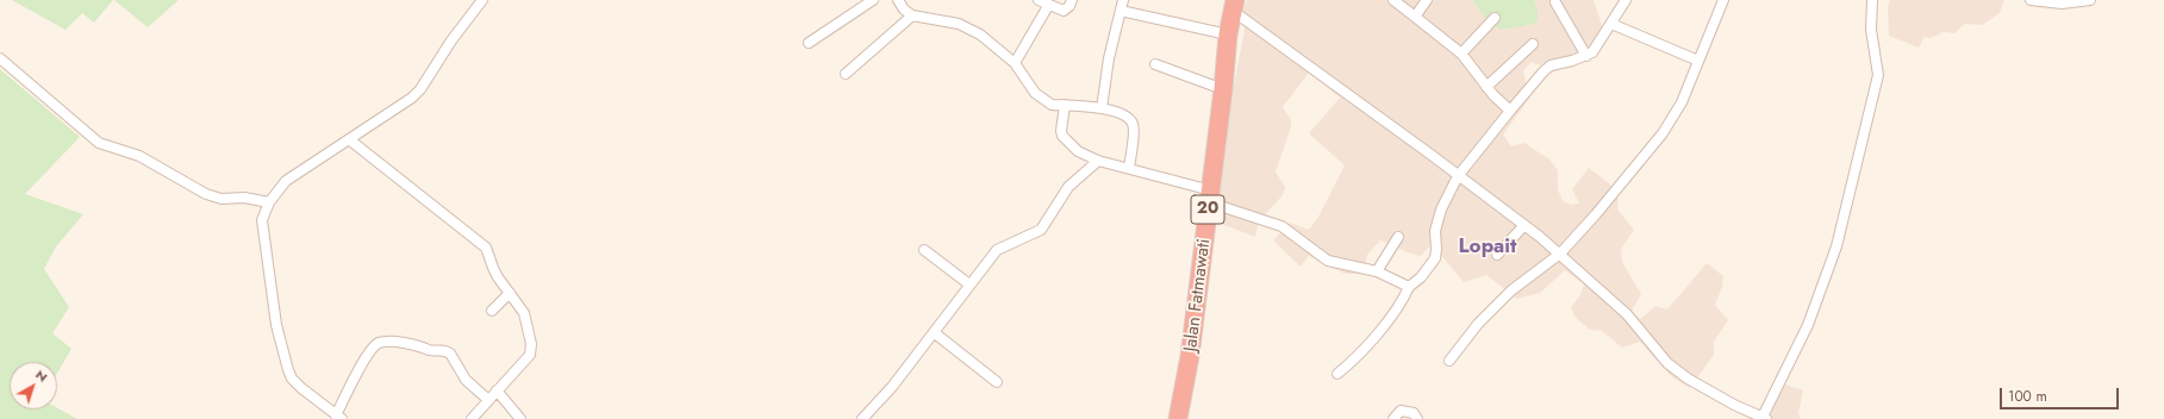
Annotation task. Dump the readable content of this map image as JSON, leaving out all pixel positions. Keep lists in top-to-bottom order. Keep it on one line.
{"streets":{"highway":["20","Jalan Fatmawati"]},"districts":["Lopait"],"scale_bar":"100 m","north":"top right"}
